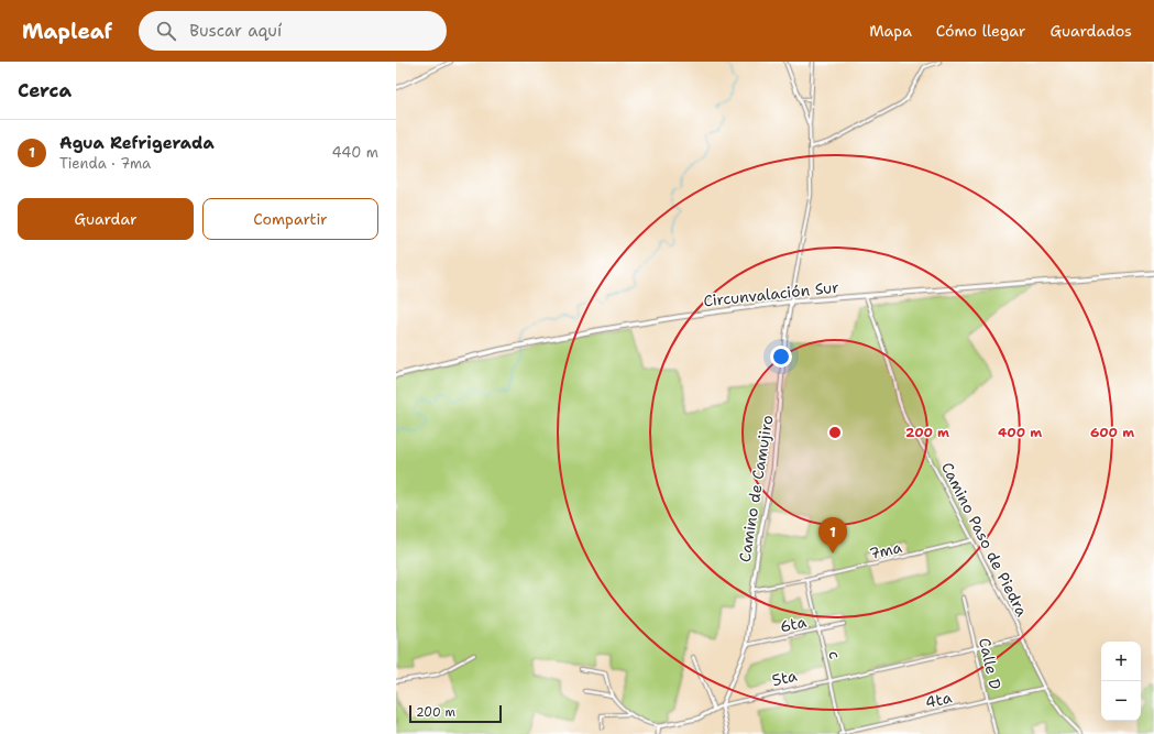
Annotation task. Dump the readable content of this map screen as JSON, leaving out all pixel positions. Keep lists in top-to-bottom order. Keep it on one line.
{"streets":{"main road":["Circunvalación Sur"],"street":["Camino de Camujiro","Camino Paso de Piedra","7ma","6ta","c","Calle D","5ta","4ta"]},"crossings":[["Circunvalación Sur","Camino de Camujiro"],["Circunvalación Sur","Camino Paso de Piedra"],["Camino de Camujiro","7ma"],["Camino de Camujiro","6ta"],["Camino de Camujiro","5ta"],["Camino Paso de Piedra","7ma"],["Camino Paso de Piedra","5ta"],["Camino Paso de Piedra","4ta"],["7ma","c"],["6ta","c"],["c","5ta"],["c","4ta"],["Calle D","5ta"],["Calle D","4ta"]],"scale_bar":"200 m","page":{"header":"Mapleaf","search":"Buscar aquí","nav":["Mapa","Cómo llegar","Guardados"],"heading":"Cerca","list":[{"mark":"1","name":"Agua Refrigerada","note":"Tienda · 7ma","value":"440 m"}],"buttons":["Guardar","Compartir"],"pins":"1","map_buttons":["+","−"],"scale":"200 m"},"rings":["200 m","400 m","600 m"]}
